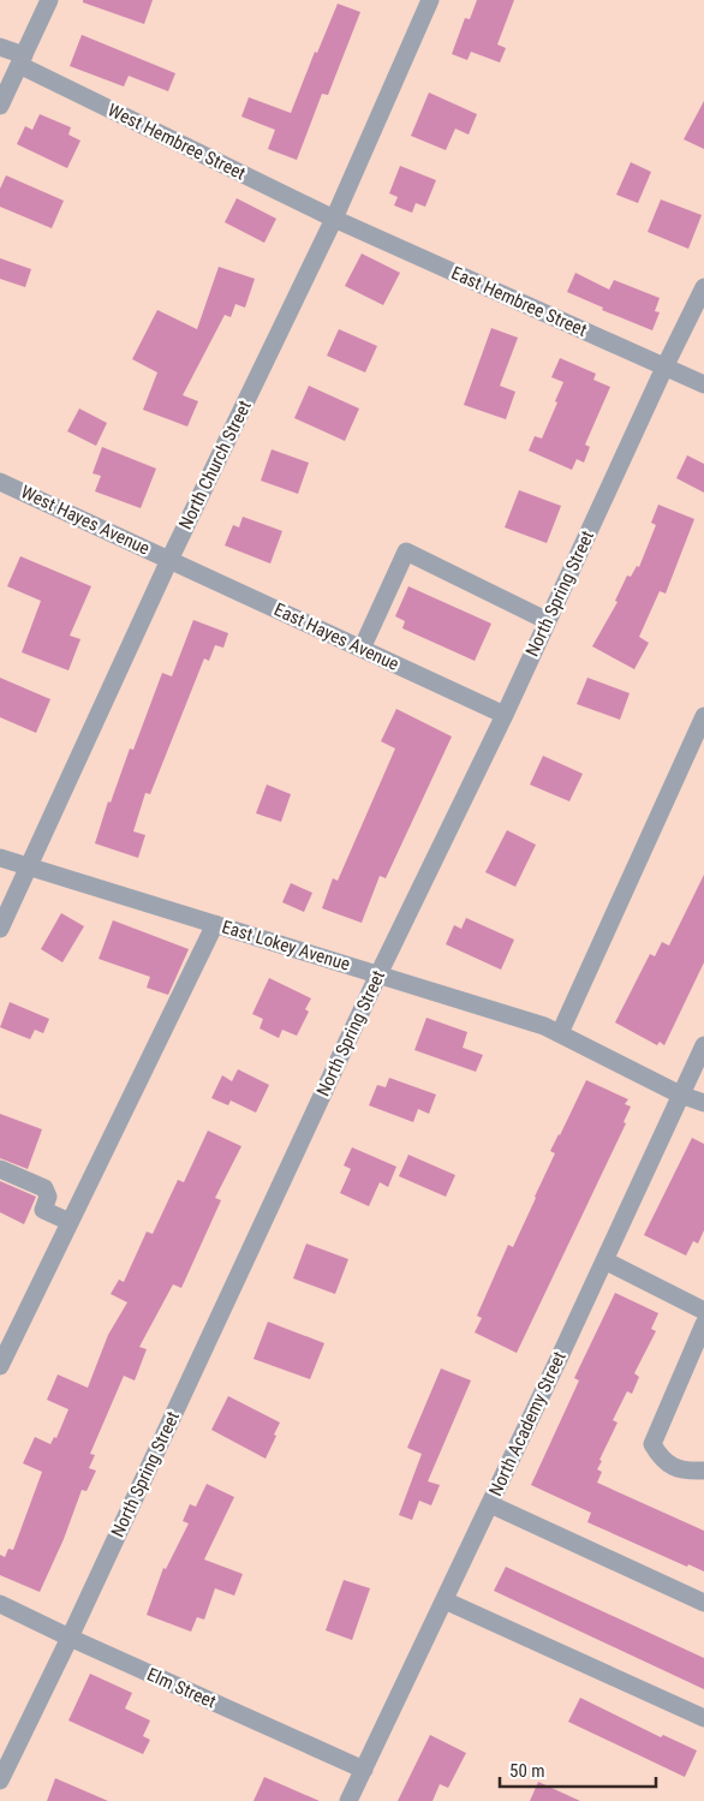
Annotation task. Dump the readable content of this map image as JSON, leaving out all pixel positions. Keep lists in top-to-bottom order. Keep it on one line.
{"streets":{"street":["West Hembree Street","East Hembree Street","North Church Street","West Hayes Avenue","North Spring Street","East Hayes Avenue","East Lokey Avenue","North Academy Street","Elm Street"]},"crossings":[["West Hembree Street","East Hembree Street"],["West Hembree Street","North Church Street"],["East Hembree Street","North Church Street"],["East Hembree Street","North Spring Street"],["North Church Street","West Hayes Avenue"],["North Church Street","East Hayes Avenue"],["North Church Street","East Lokey Avenue"],["West Hayes Avenue","East Hayes Avenue"],["North Spring Street","East Hayes Avenue"],["North Spring Street","East Lokey Avenue"],["North Spring Street","Elm Street"],["East Lokey Avenue","North Academy Street"],["North Academy Street","Elm Street"]],"scale_bar":"50 m"}
